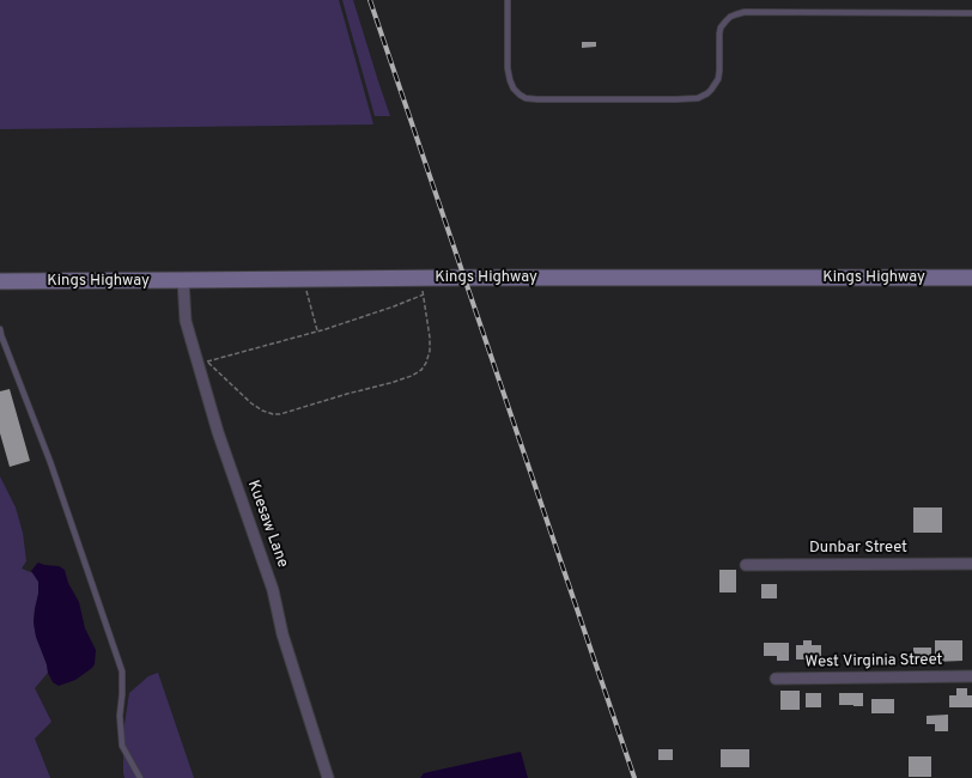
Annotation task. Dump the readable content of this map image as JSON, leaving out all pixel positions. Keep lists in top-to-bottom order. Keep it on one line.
{"streets":{"street":["Kings Highway","Kuesaw Lane","Dunbar Street","West Virginia Street"]},"crossings":[["Kings Highway","Kuesaw Lane"]]}
